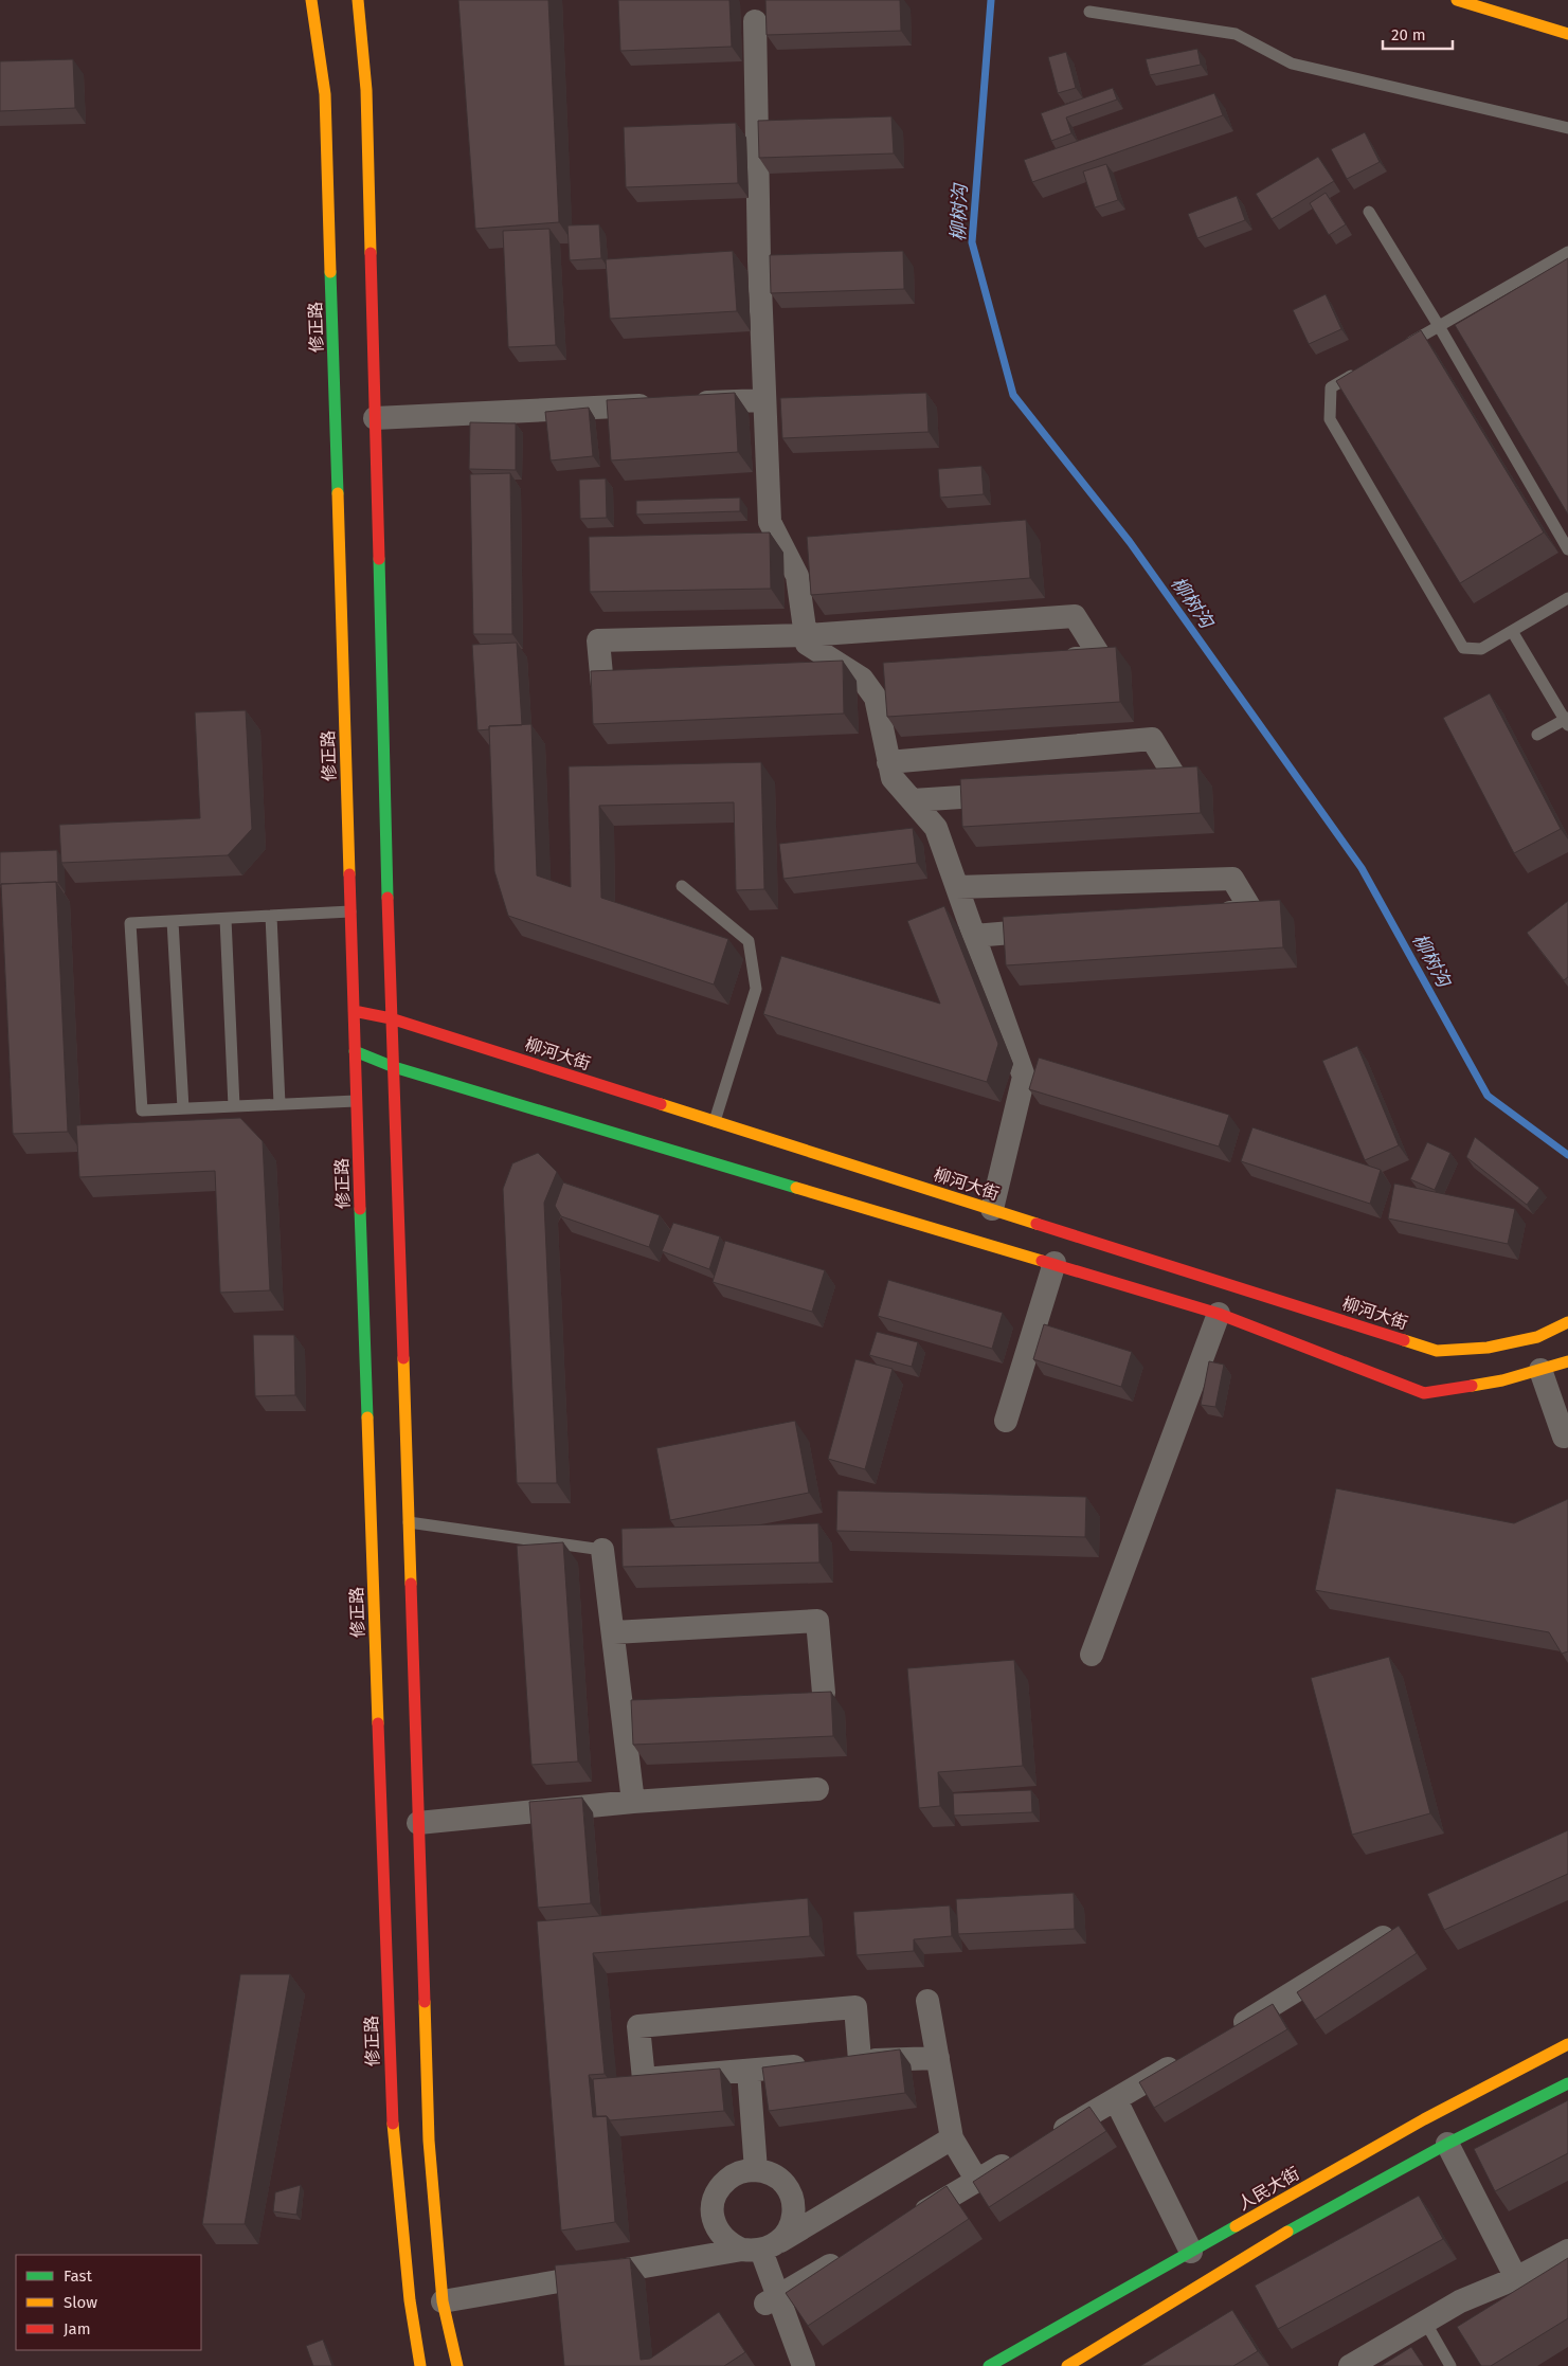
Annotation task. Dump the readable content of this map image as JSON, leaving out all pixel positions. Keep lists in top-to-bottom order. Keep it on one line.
{"streets":{"main road":["修正路","柳河大街","人民大街"]},"crossings":[["修正路","柳河大街"]],"water":["柳树沟"],"legend":["Fast","Slow","Jam"],"scale_bar":"20 m"}
